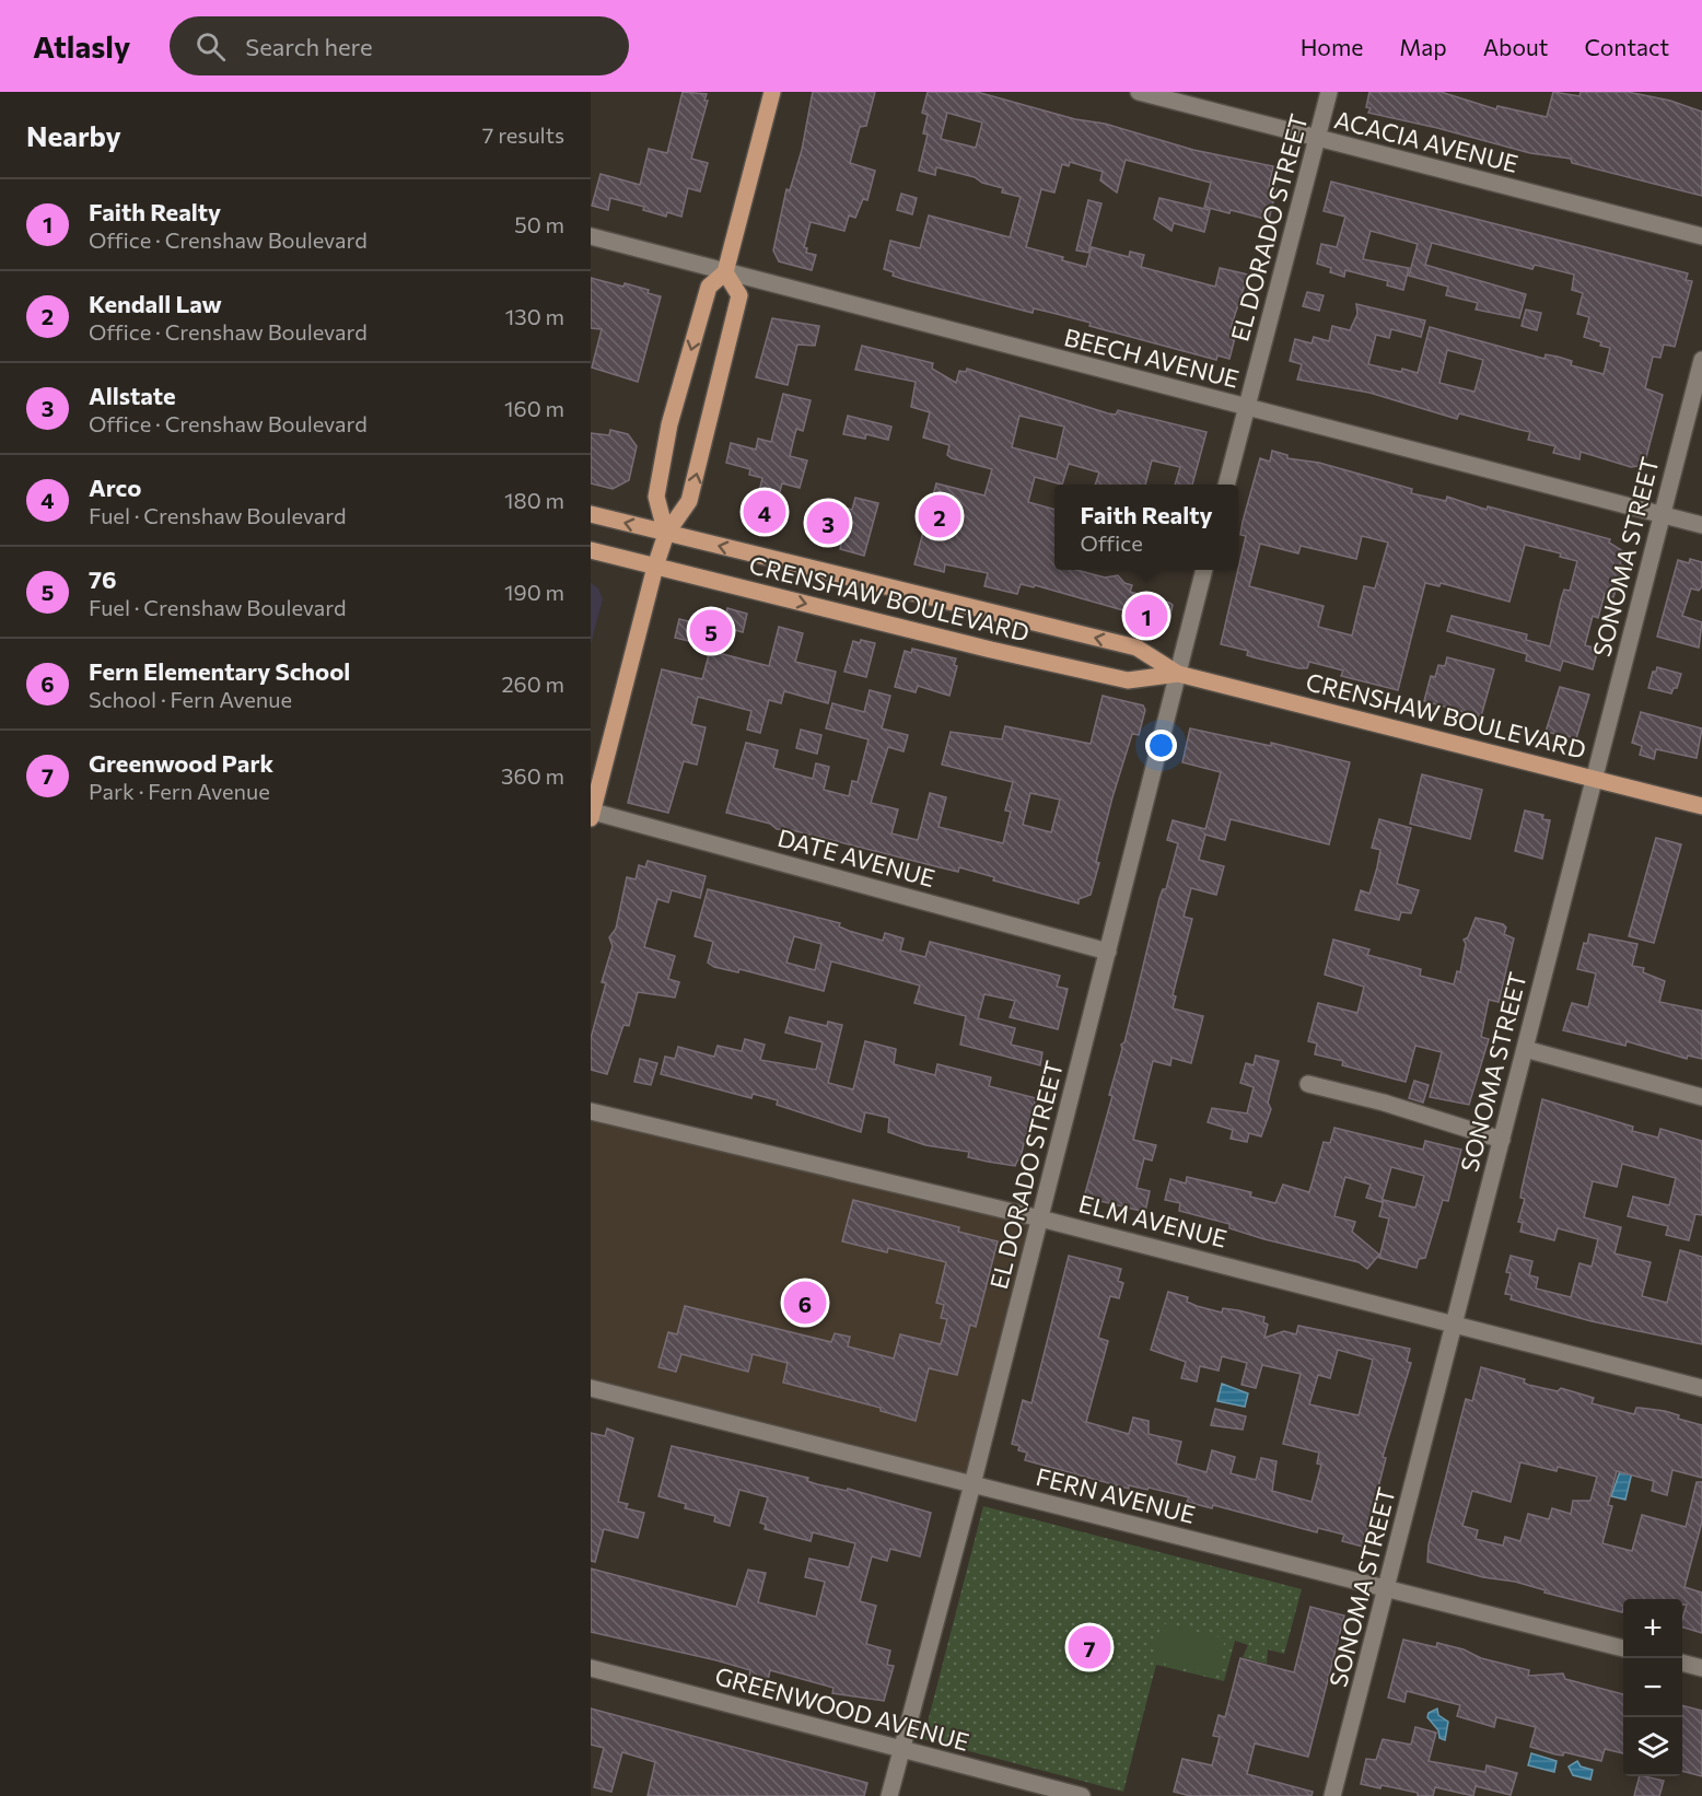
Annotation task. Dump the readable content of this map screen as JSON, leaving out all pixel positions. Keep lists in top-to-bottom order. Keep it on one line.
{"streets":{"main road":["CRENSHAW BOULEVARD"],"street":["ACACIA AVENUE","EL DORADO STREET","BEECH AVENUE","SONOMA STREET","DATE AVENUE","ELM AVENUE","FERN AVENUE","GREENWOOD AVENUE"]},"crossings":[["ACACIA AVENUE","EL DORADO STREET"],["EL DORADO STREET","BEECH AVENUE"],["EL DORADO STREET","CRENSHAW BOULEVARD"],["EL DORADO STREET","DATE AVENUE"],["EL DORADO STREET","ELM AVENUE"],["EL DORADO STREET","FERN AVENUE"],["EL DORADO STREET","GREENWOOD AVENUE"],["BEECH AVENUE","SONOMA STREET"],["SONOMA STREET","CRENSHAW BOULEVARD"],["SONOMA STREET","ELM AVENUE"],["SONOMA STREET","FERN AVENUE"]],"page":{"header":"Atlasly","search":"Search here","nav":["Home","Map","About","Contact"],"heading":["Nearby","7 results"],"list":[{"mark":"1","name":"Faith Realty","note":"Office · Crenshaw Boulevard","value":"50 m"},{"mark":"2","name":"Kendall Law","note":"Office · Crenshaw Boulevard","value":"130 m"},{"mark":"3","name":"Allstate","note":"Office · Crenshaw Boulevard","value":"160 m"},{"mark":"4","name":"Arco","note":"Fuel · Crenshaw Boulevard","value":"180 m"},{"mark":"5","name":"76","note":"Fuel · Crenshaw Boulevard","value":"190 m"},{"mark":"6","name":"Fern Elementary School","note":"School · Fern Avenue","value":"260 m"},{"mark":"7","name":"Greenwood Park","note":"Park · Fern Avenue","value":"360 m"}],"popup":["Faith Realty","Office"],"pins":["4","2","3","1","5","6","7"],"map_buttons":["+","−"]}}
